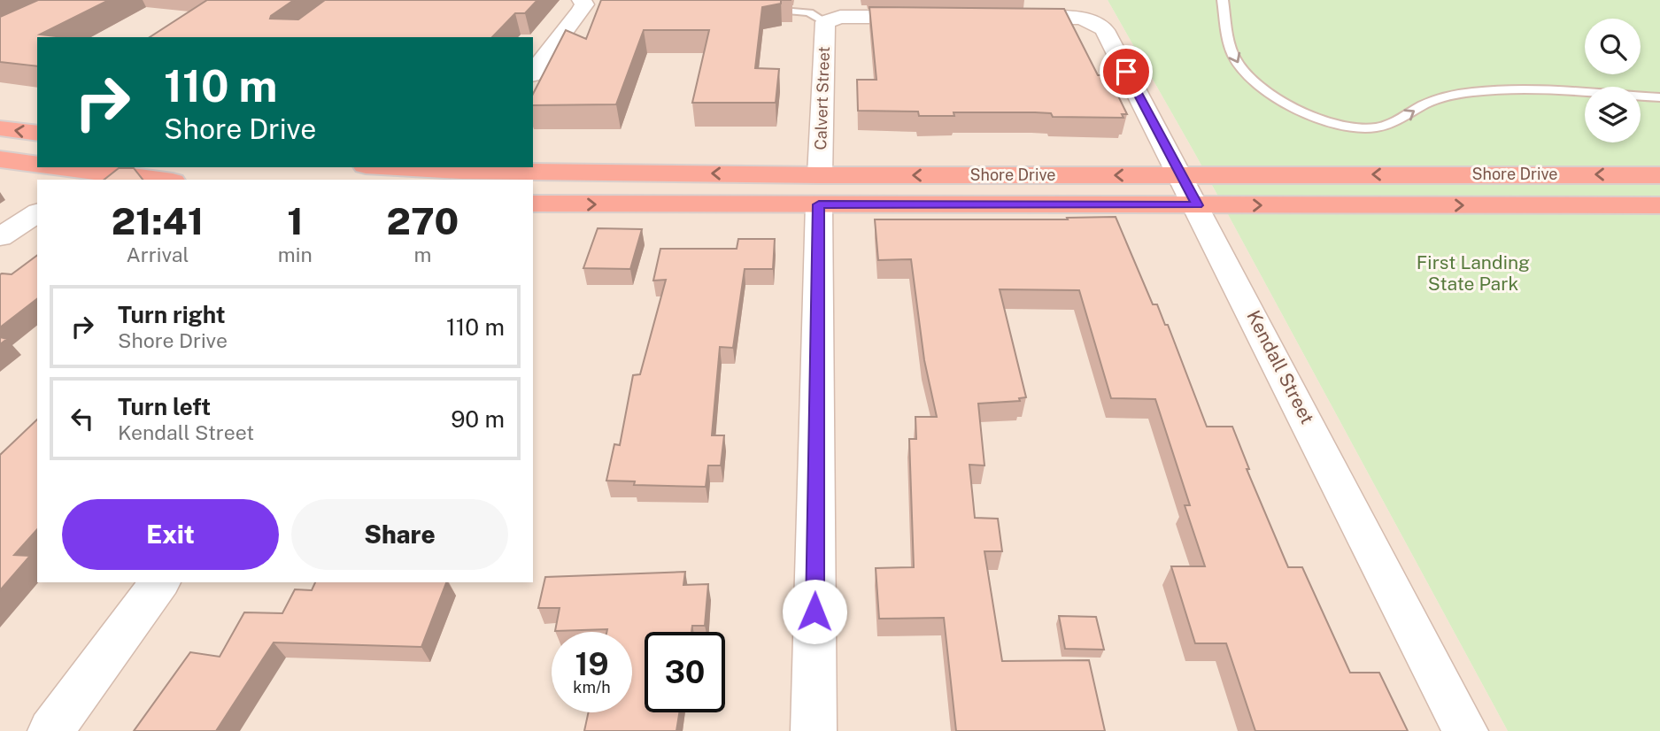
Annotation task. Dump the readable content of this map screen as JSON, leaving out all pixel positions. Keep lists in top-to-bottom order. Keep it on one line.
{"streets":{"highway":["Shore Drive"],"street":["Calvert Street","Kendall Street"]},"crossings":[["Calvert Street","Shore Drive"],["Shore Drive","Kendall Street"]],"parks":["First Landing State Park"],"page":{"turn":["110 m","Shore Drive"],"eta":["21:41","Arrival","1","min","270","m"],"list":[{"name":"Turn right","note":"Shore Drive","value":"110 m"},{"name":"Turn left","note":"Kendall Street","value":"90 m"}],"buttons":["Exit","Share"],"speed":"19 km/h","limit":"30"}}
